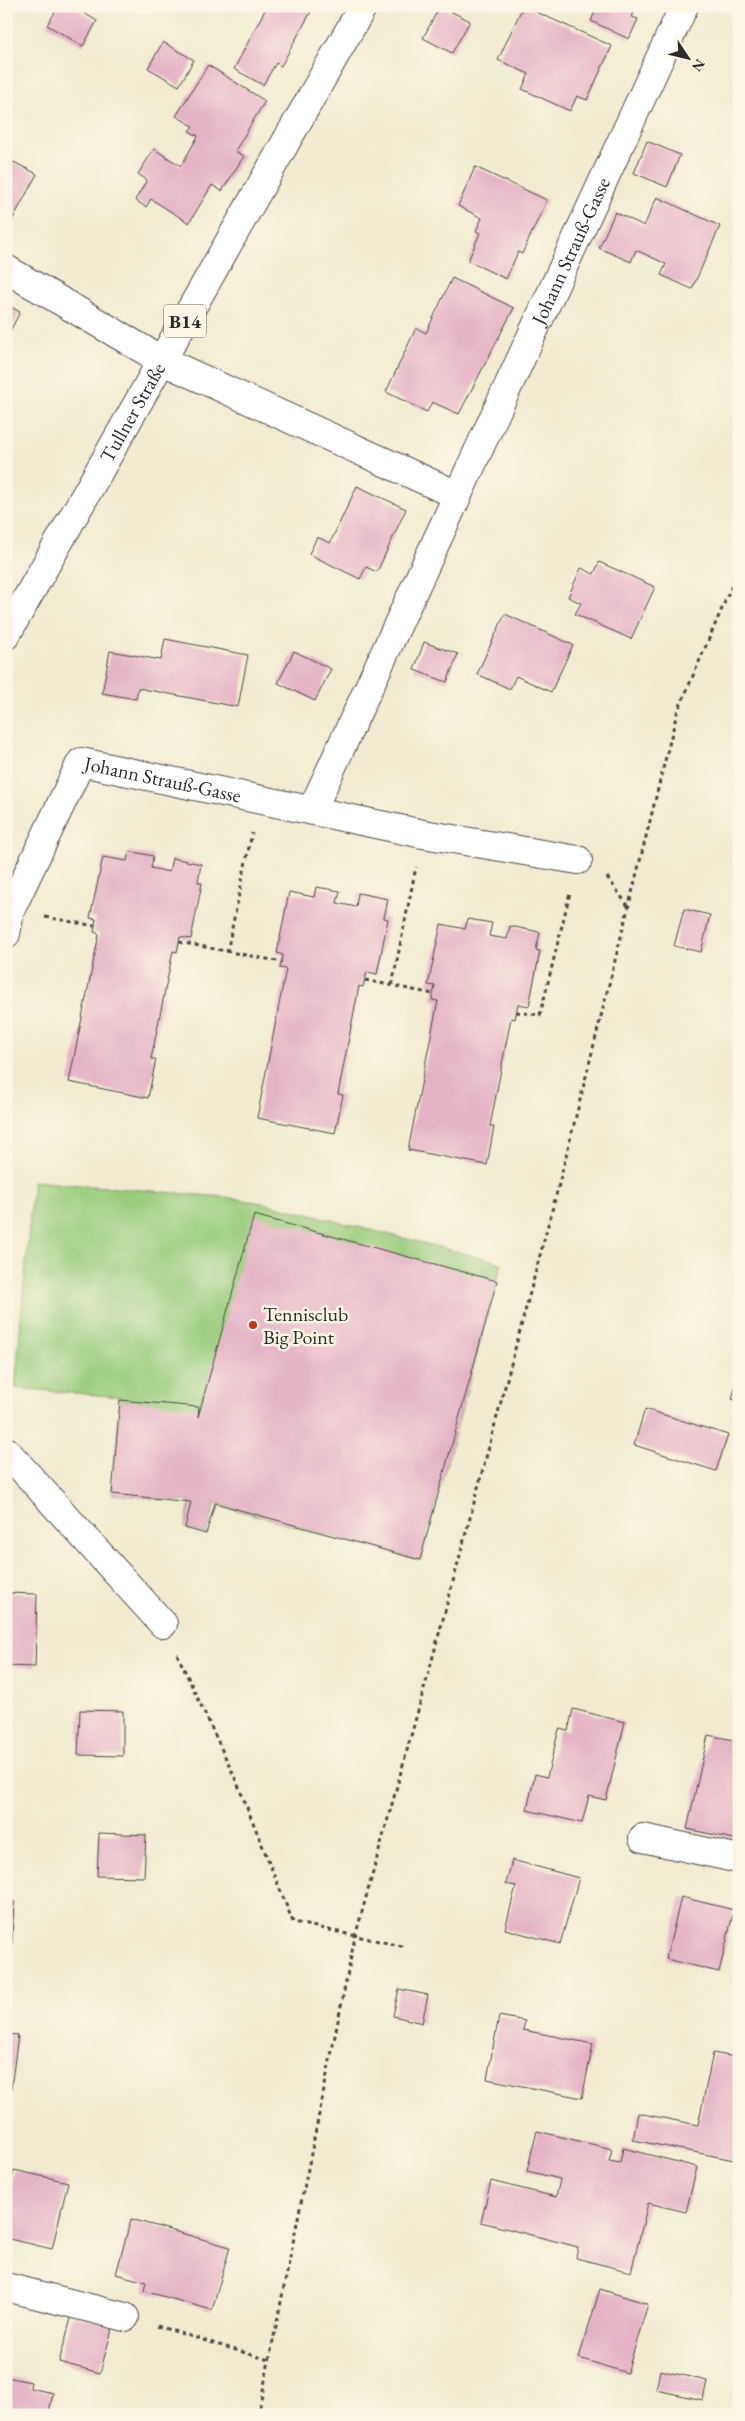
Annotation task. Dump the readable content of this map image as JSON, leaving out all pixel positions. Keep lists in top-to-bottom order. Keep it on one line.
{"streets":{"street":["Johann Strauß-Gasse","B14","Tullner Straße"]},"places":["Tennisclub Big Point"],"north":"bottom right"}
